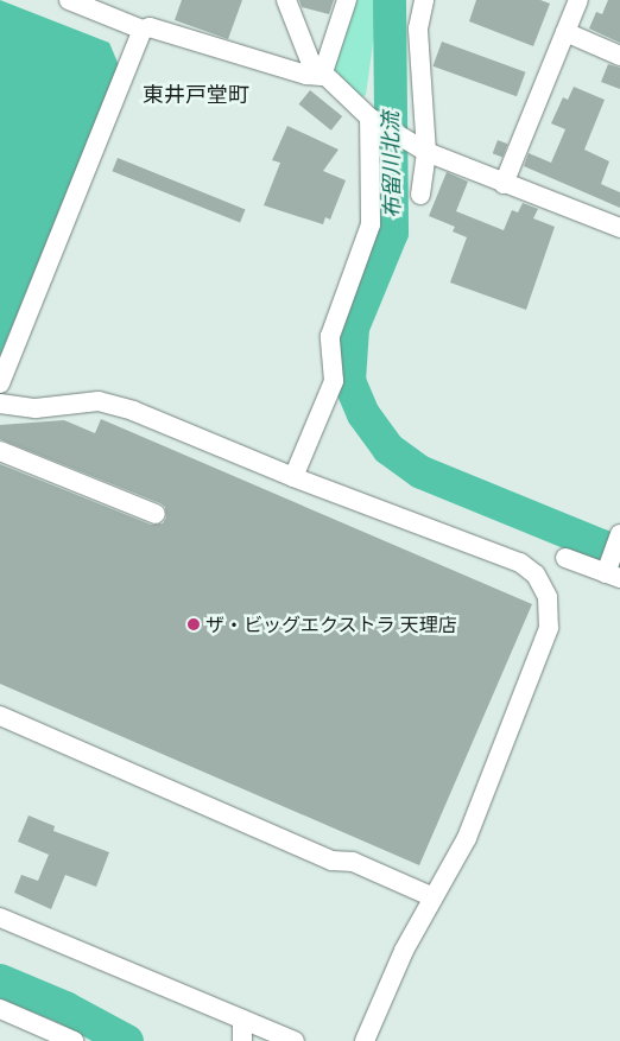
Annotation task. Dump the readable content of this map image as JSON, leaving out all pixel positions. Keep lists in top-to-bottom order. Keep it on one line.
{"districts":["東井戸堂町"],"water":["布留川北流"],"places":["ザ・ビッグエクストラ 天理店"]}
